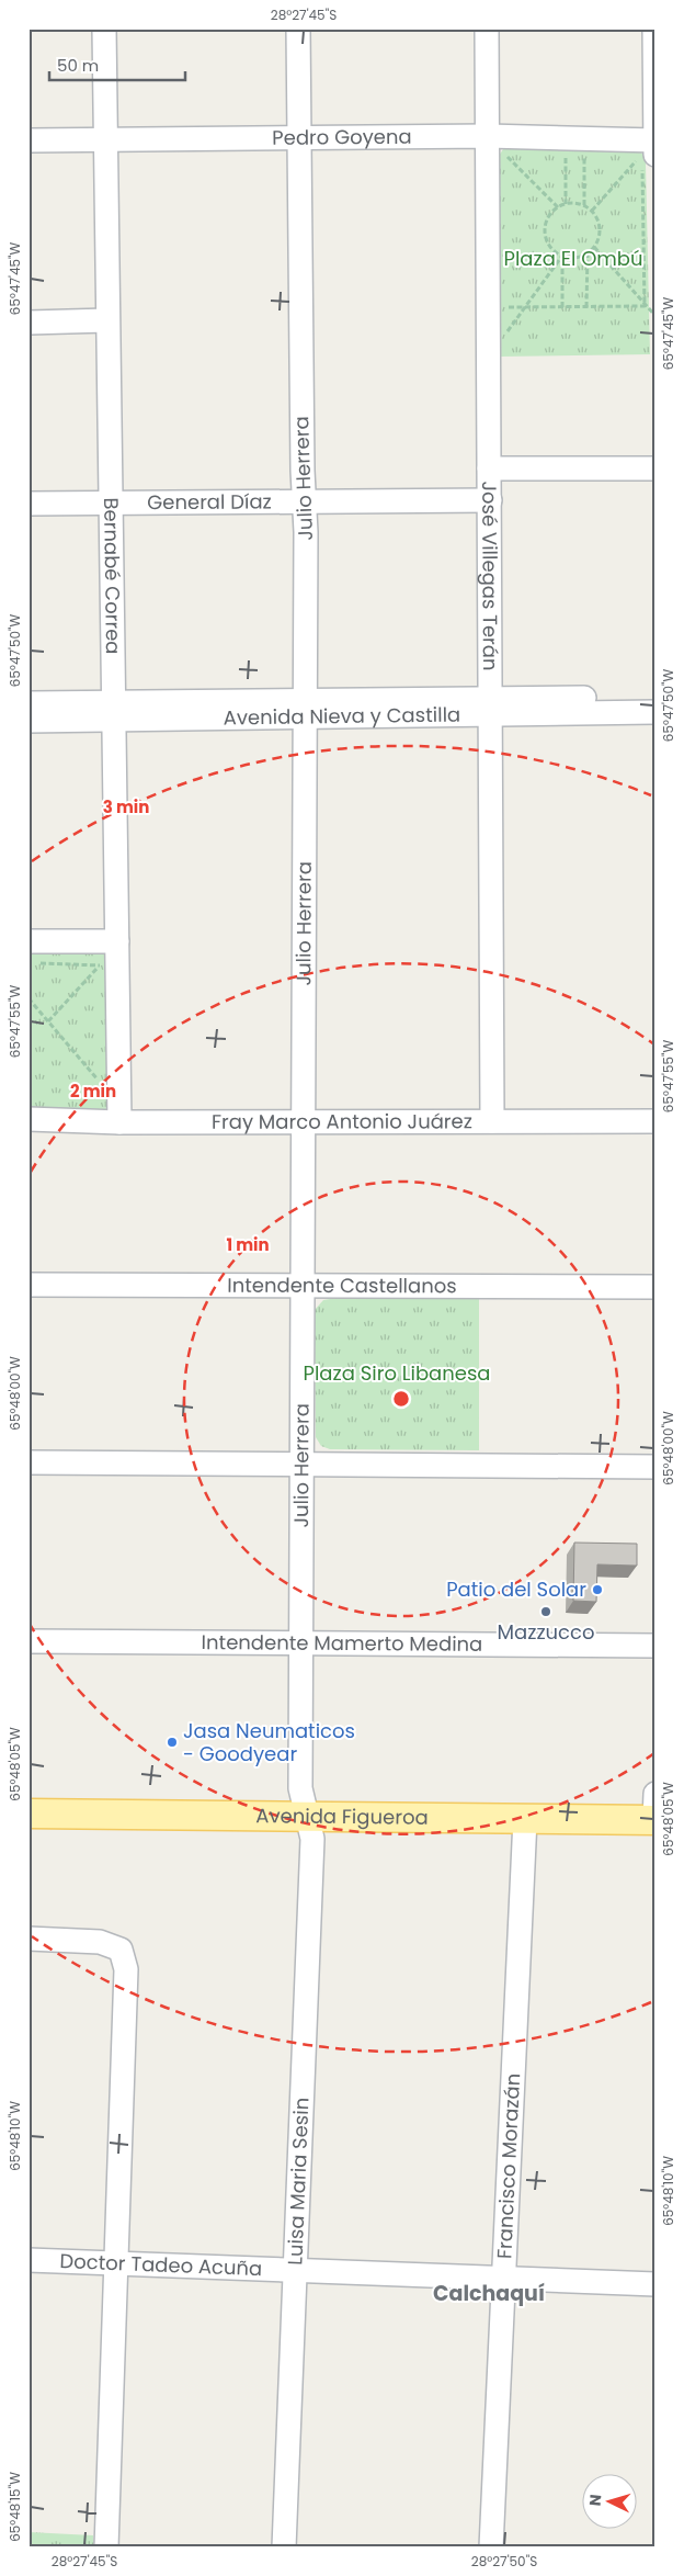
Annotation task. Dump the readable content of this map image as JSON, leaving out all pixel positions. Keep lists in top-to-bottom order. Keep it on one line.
{"streets":{"main road":["Avenida Figueroa"],"street":["Pedro Goyena","Julio Herrera","General Díaz","Bernabé Correa","José Villegas Terán","Avenida Nieva y Castilla","Fray Marco Antonio Juárez","Intendente Castellanos","Intendente Mamerto Medina","Francisco Morazán","Luisa Maria Sesin","Doctor Tadeo Acuña"]},"crossings":[["Pedro Goyena","Julio Herrera"],["Pedro Goyena","Bernabé Correa"],["Pedro Goyena","José Villegas Terán"],["Julio Herrera","General Díaz"],["Julio Herrera","Avenida Nieva y Castilla"],["Julio Herrera","Fray Marco Antonio Juárez"],["Julio Herrera","Intendente Castellanos"],["Julio Herrera","Intendente Mamerto Medina"],["Julio Herrera","Avenida Figueroa"],["Julio Herrera","Luisa Maria Sesin"],["General Díaz","Bernabé Correa"],["General Díaz","José Villegas Terán"],["Bernabé Correa","Avenida Nieva y Castilla"],["Bernabé Correa","Fray Marco Antonio Juárez"],["José Villegas Terán","Avenida Nieva y Castilla"],["José Villegas Terán","Fray Marco Antonio Juárez"],["Avenida Figueroa","Francisco Morazán"],["Avenida Figueroa","Luisa Maria Sesin"],["Francisco Morazán","Doctor Tadeo Acuña"],["Luisa Maria Sesin","Doctor Tadeo Acuña"]],"districts":["Calchaquí"],"parks":["Plaza El Ombú","Plaza Siro Libanesa"],"places":["Patio del Solar","Mazzucco","Jasa Neumaticos - Goodyear"],"scale_bar":"50 m","north":"left","coordinates":["28°27'45\"S","65°47'45\"W","65°47'50\"W","65°47'55\"W","65°48'00\"W","65°48'05\"W","65°48'10\"W","65°48'15\"W","28°27'50\"S"],"rings":["3 min","2 min","1 min"]}
